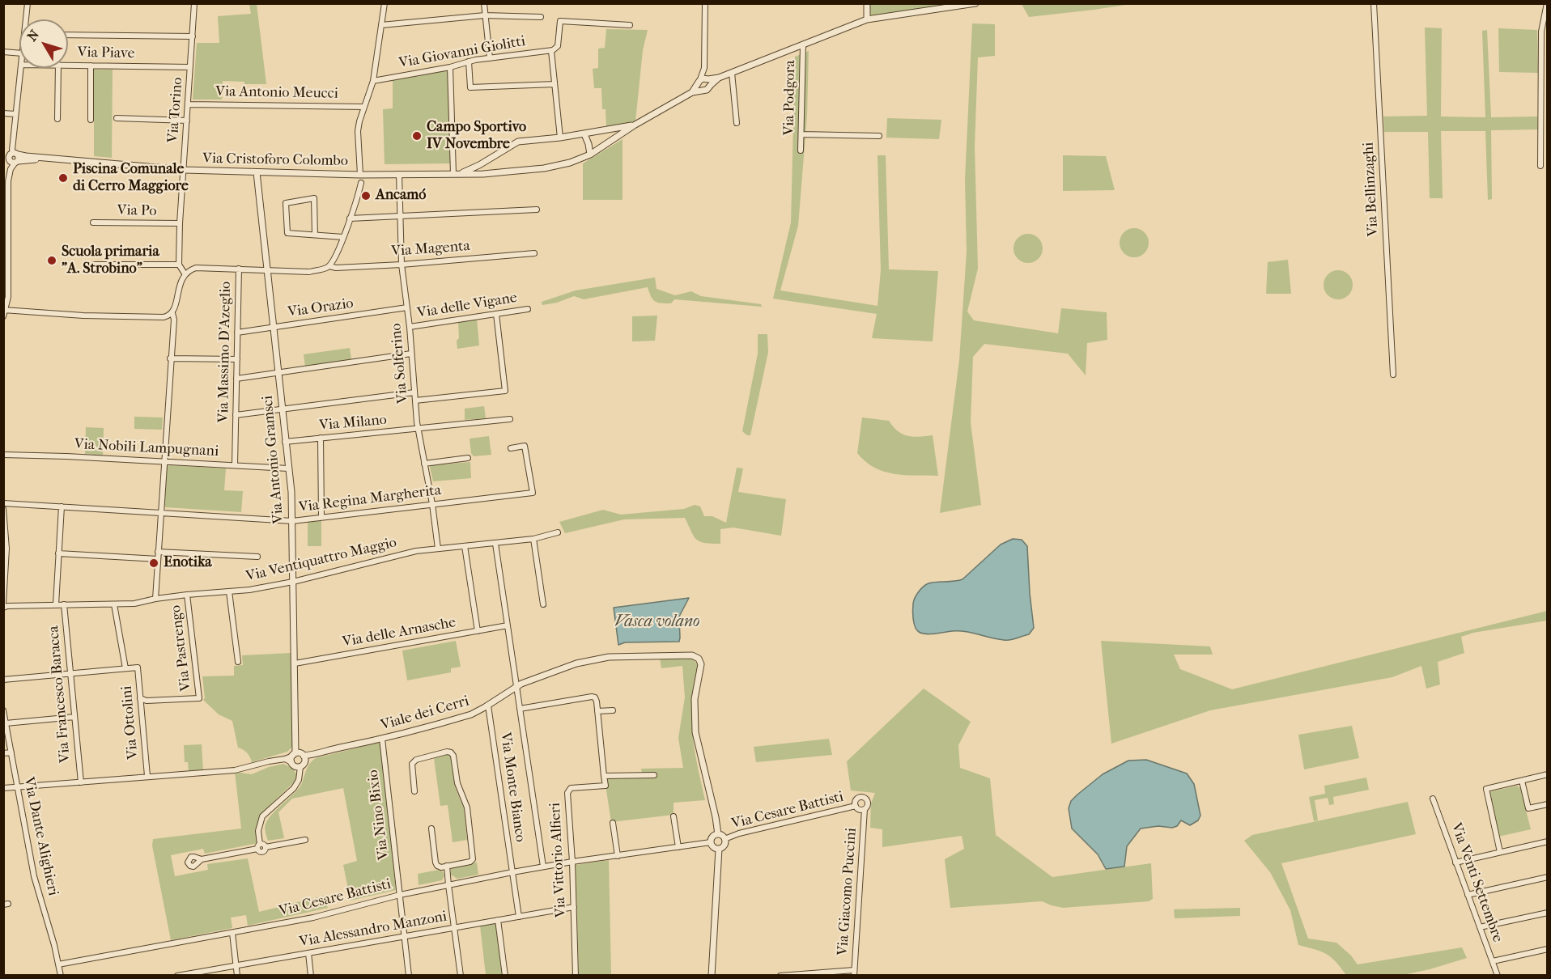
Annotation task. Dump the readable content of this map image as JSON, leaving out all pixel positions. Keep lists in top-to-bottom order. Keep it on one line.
{"streets":{"street":["Via Giovanni Giolitti","Via Piave","Via Antonio Meucci","Via Podgora","Via Torino","Via Cristoforo Colombo","Via Bellinzaghi","Via Po","Via Magenta","Via delle Vigane","Via Orazio","Via Massimo D'Azeglio","Via Solferino","Via Milano","Via Nobili Lampugnani","Via Antonio Gramsci","Via Regina Margherita","Via Ventiquattro Maggio","Via delle Arnasche","Via Pastrengo","Via Francesco Baracca","Viale dei Cerri","Via Ottolini","Via Monte Bianco","Via Cesare Battisti","Via Nino Bixio","Via Dante Alighieri","Via Vittorio Alfieri","Via Venti Settembre","Via Giacomo Puccini","Via Alessandro Manzoni"]},"crossings":[["Via Piave","Via Torino"],["Via Antonio Meucci","Via Torino"],["Via Torino","Via Cristoforo Colombo"],["Via Torino","Via Po"],["Via Cristoforo Colombo","Via Solferino"],["Via Cristoforo Colombo","Via Antonio Gramsci"],["Via Magenta","Via Massimo D'Azeglio"],["Via Magenta","Via Solferino"],["Via Magenta","Via Antonio Gramsci"],["Via delle Vigane","Via Solferino"],["Via Orazio","Via Massimo D'Azeglio"],["Via Orazio","Via Solferino"],["Via Orazio","Via Antonio Gramsci"],["Via Massimo D'Azeglio","Via Nobili Lampugnani"],["Via Solferino","Via Milano"],["Via Solferino","Via Regina Margherita"],["Via Solferino","Via Ventiquattro Maggio"],["Via Milano","Via Antonio Gramsci"],["Via Nobili Lampugnani","Via Antonio Gramsci"],["Via Antonio Gramsci","Via Regina Margherita"],["Via Antonio Gramsci","Via Ventiquattro Maggio"],["Via Antonio Gramsci","Via delle Arnasche"],["Via Antonio Gramsci","Via Francesco Baracca"],["Via Antonio Gramsci","Viale dei Cerri"],["Via Antonio Gramsci","Via Ottolini"],["Via Antonio Gramsci","Via Dante Alighieri"],["Via Ventiquattro Maggio","Via Pastrengo"],["Via Ventiquattro Maggio","Via Francesco Baracca"],["Via Pastrengo","Via Ottolini"],["Viale dei Cerri","Via Monte Bianco"],["Viale dei Cerri","Via Cesare Battisti"],["Viale dei Cerri","Via Nino Bixio"],["Via Monte Bianco","Via Cesare Battisti"],["Via Monte Bianco","Via Alessandro Manzoni"],["Via Cesare Battisti","Via Nino Bixio"],["Via Cesare Battisti","Via Dante Alighieri"],["Via Cesare Battisti","Via Vittorio Alfieri"],["Via Cesare Battisti","Via Giacomo Puccini"],["Via Nino Bixio","Via Alessandro Manzoni"],["Via Vittorio Alfieri","Via Alessandro Manzoni"]],"water":["Vasca volano"],"places":["Campo Sportivo IV Novembre","Piscina Comunale di Cerro Maggiore","Ancamó","Scuola primaria \"A. Strobino\"","Enotika"],"north":"top left"}
